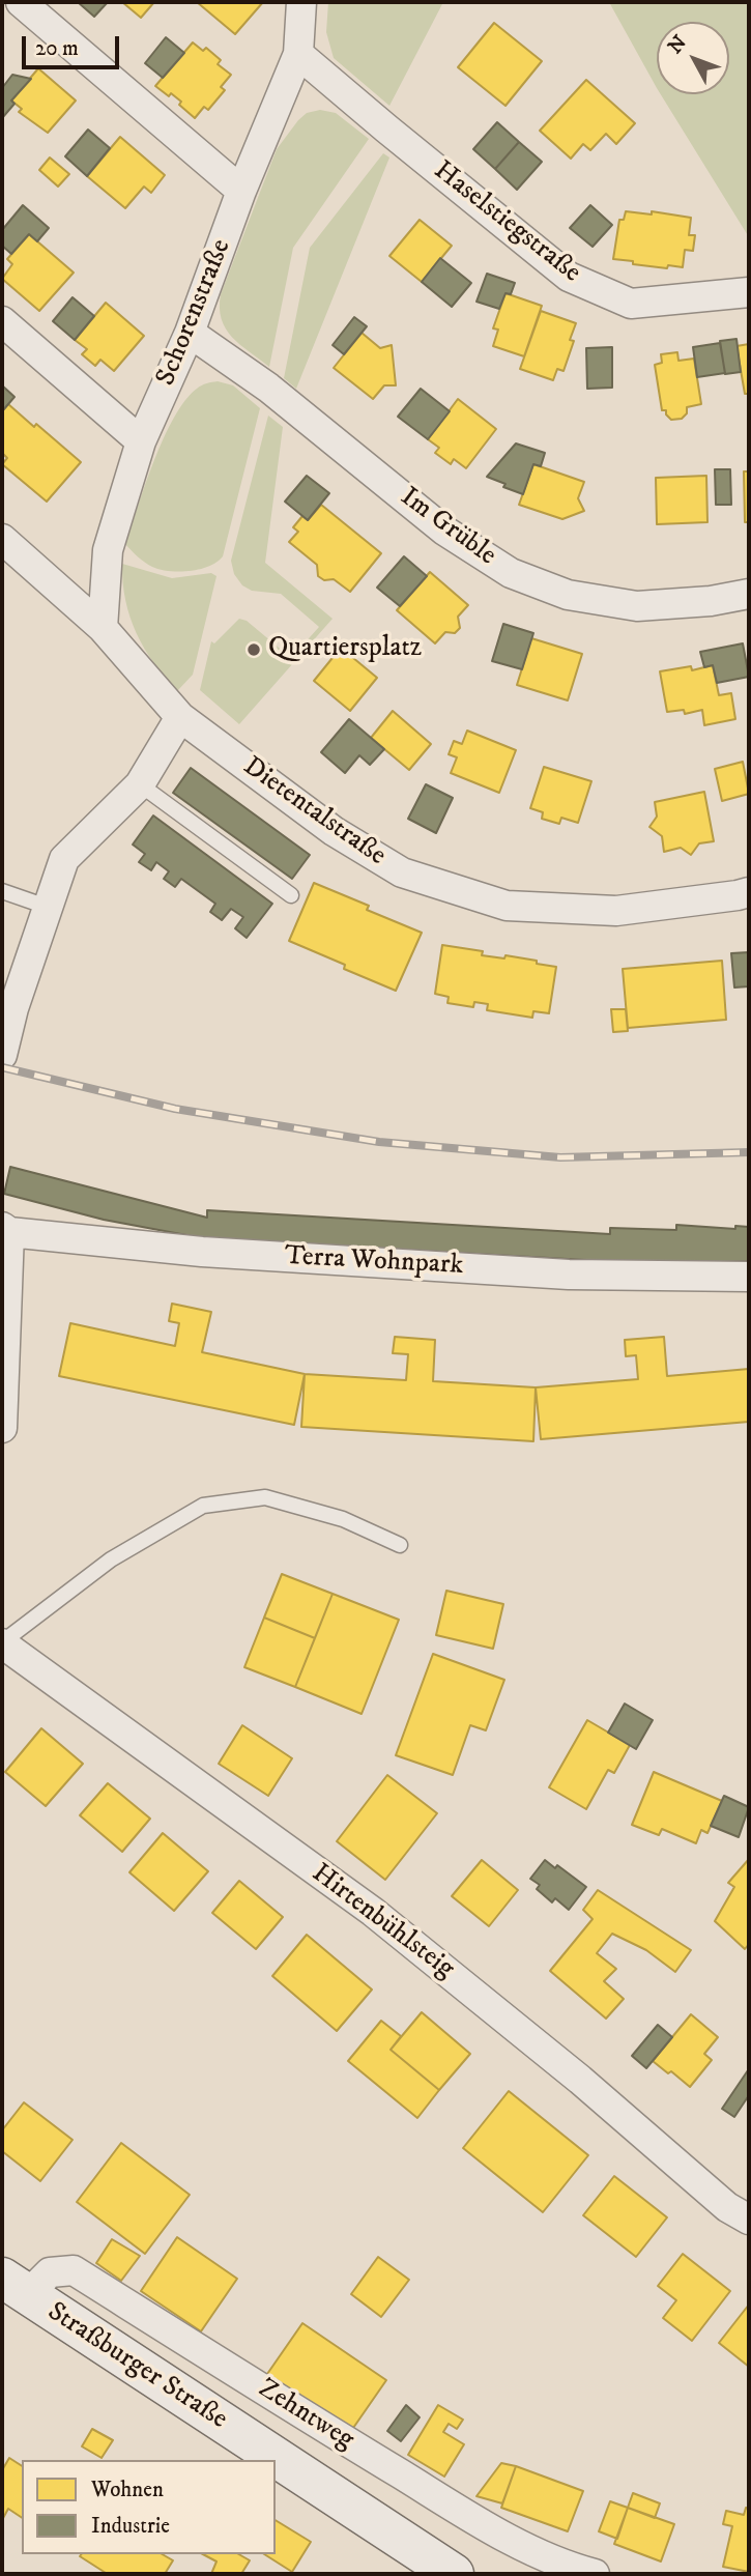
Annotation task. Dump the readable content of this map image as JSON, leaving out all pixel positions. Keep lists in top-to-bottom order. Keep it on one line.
{"streets":{"main road":["Straßburger Straße"],"street":["Haselstiegstraße","Schorenstraße","Im Grüble","Dietentalstraße","Terra Wohnpark","Hirtenbühlsteig","Zehntweg"]},"crossings":[["Haselstiegstraße","Schorenstraße"],["Schorenstraße","Im Grüble"],["Schorenstraße","Dietentalstraße"],["Straßburger Straße","Zehntweg"]],"places":["Quartiersplatz"],"legend":["Wohnen","Industrie"],"scale_bar":"20 m","north":"top left"}
